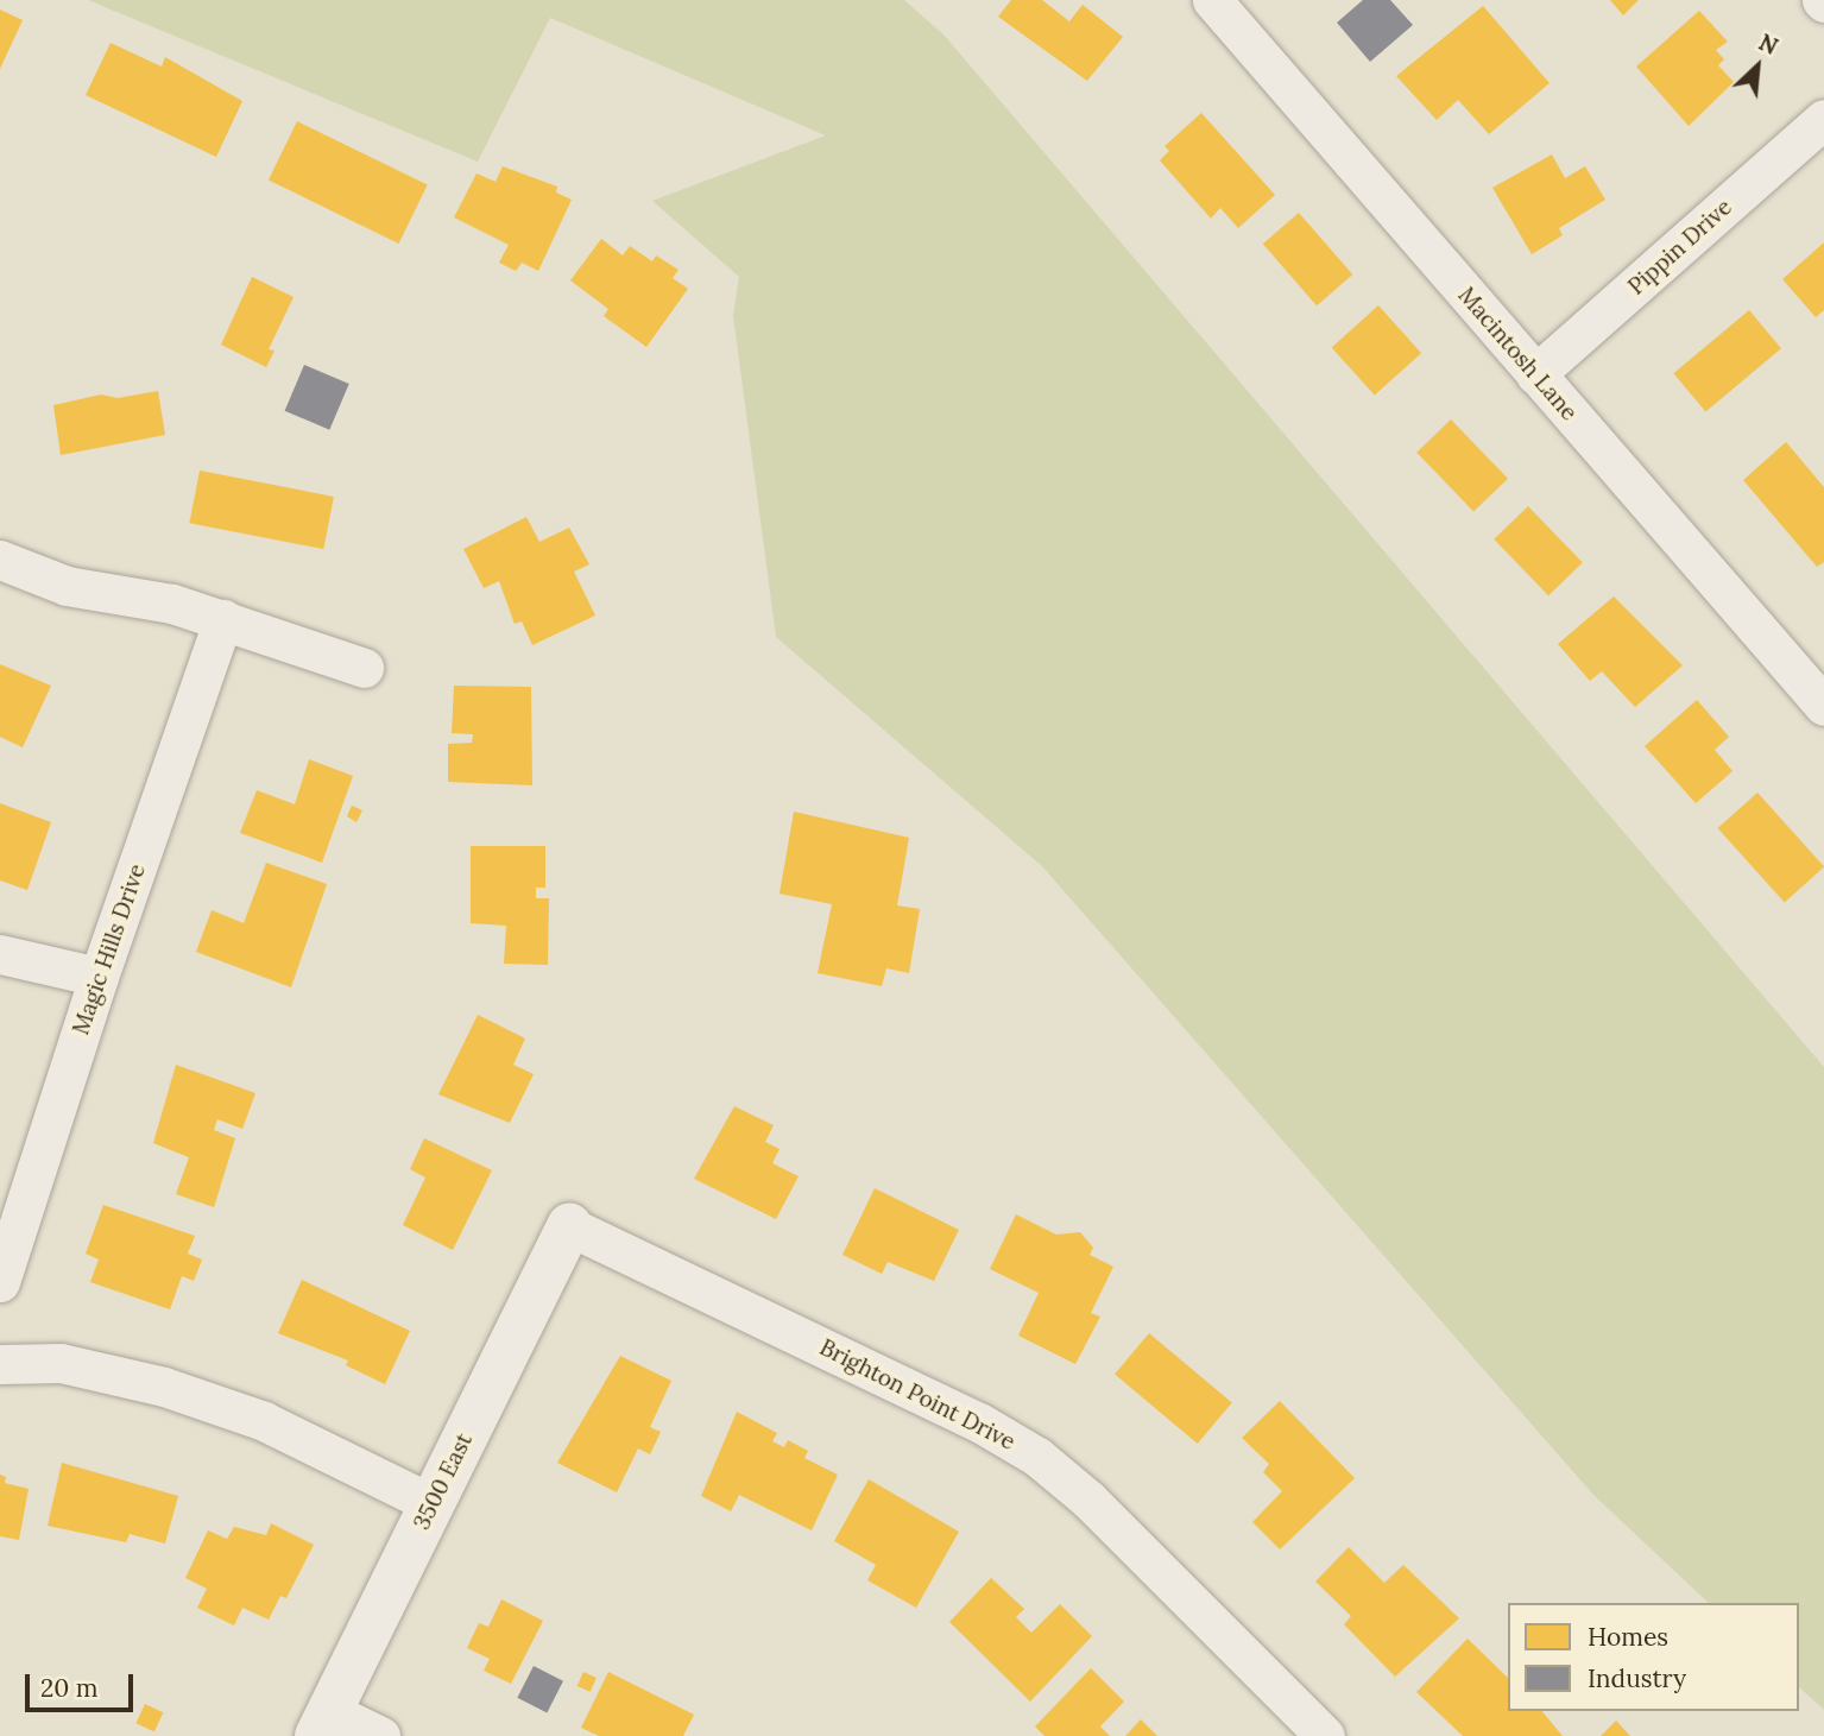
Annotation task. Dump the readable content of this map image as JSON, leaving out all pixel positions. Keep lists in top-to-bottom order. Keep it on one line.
{"streets":{"street":["Pippin Drive","Macintosh Lane","Magic Hills Drive","Brighton Point Drive","3500 East"]},"crossings":[["Pippin Drive","Macintosh Lane"],["Brighton Point Drive","3500 East"]],"legend":["Homes","Industry"],"scale_bar":"20 m","north":"top right"}
